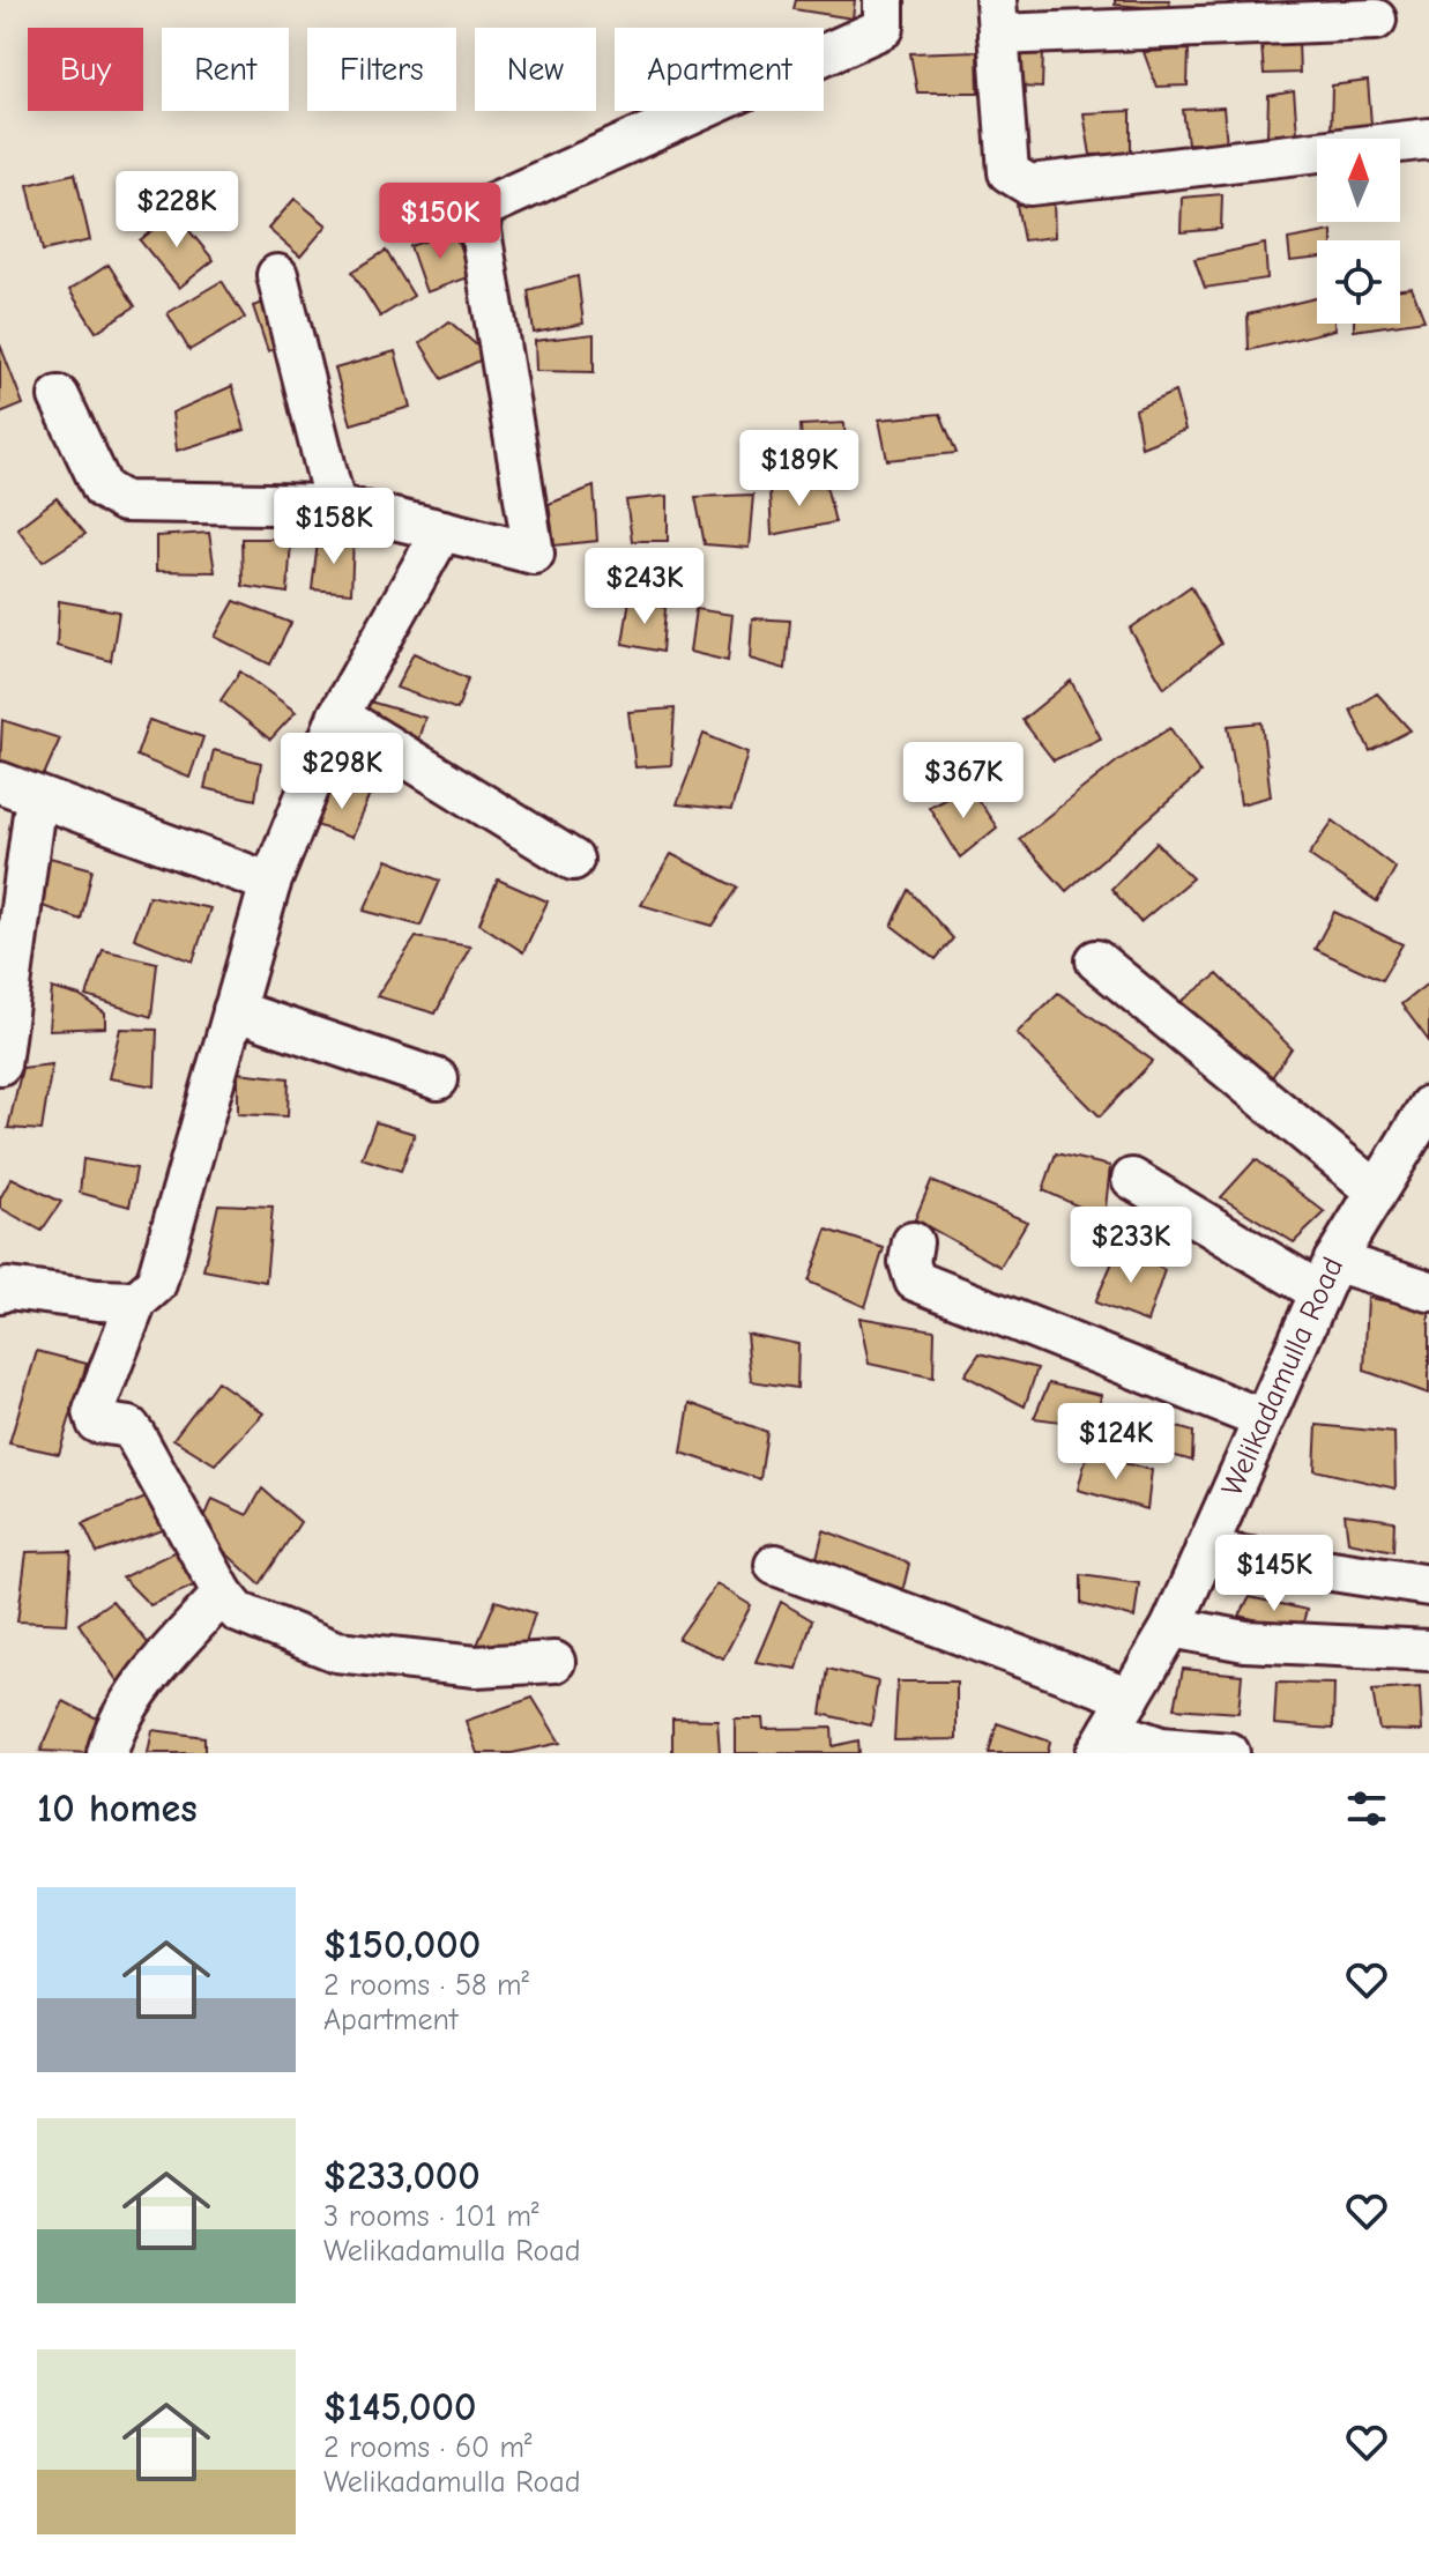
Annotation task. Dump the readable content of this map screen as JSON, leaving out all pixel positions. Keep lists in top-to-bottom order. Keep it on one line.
{"streets":{"street":["Welikadamulla Road"]},"north":"top","page":{"chip":["Buy","Rent","Filters","New","Apartment"],"price":["$228K","$150K","$189K","$158K","$243K","$298K","$367K","$233K","$124K","$145K"],"heading":"10 homes","list":[{"name":"$150,000","note":"2 rooms · 58 m² · Apartment"},{"name":"$233,000","note":"3 rooms · 101 m² · Welikadamulla Road"},{"name":"$145,000","note":"2 rooms · 60 m² · Welikadamulla Road"}]}}
